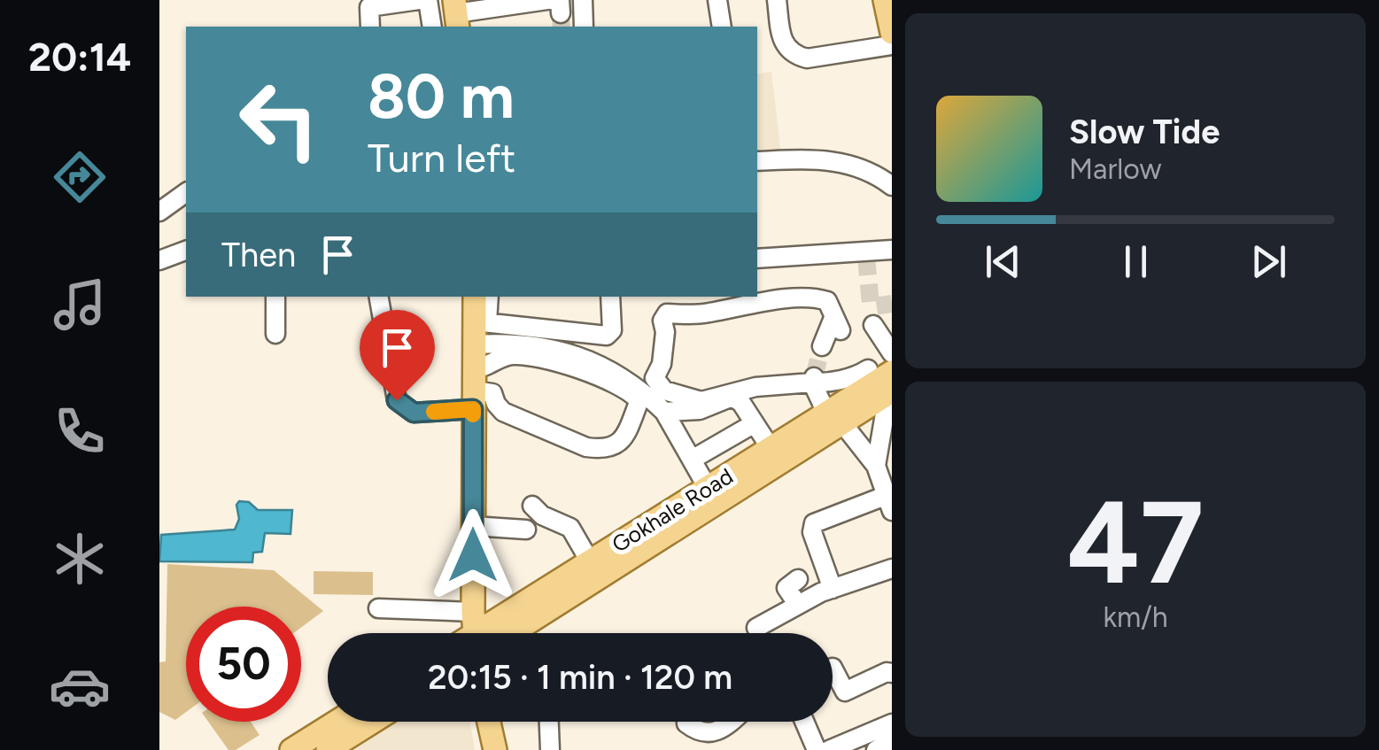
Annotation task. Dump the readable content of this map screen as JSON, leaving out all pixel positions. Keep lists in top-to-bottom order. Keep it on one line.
{"streets":{"main road":["Gokhale Road"]},"page":{"tabs":"20:14","turn":["80 m","Turn left"],"song":["Slow Tide","Marlow"],"then":"Then","tile":["47","km/h"],"limit":"50","trip":"20:15 · 1 min · 120 m"}}
